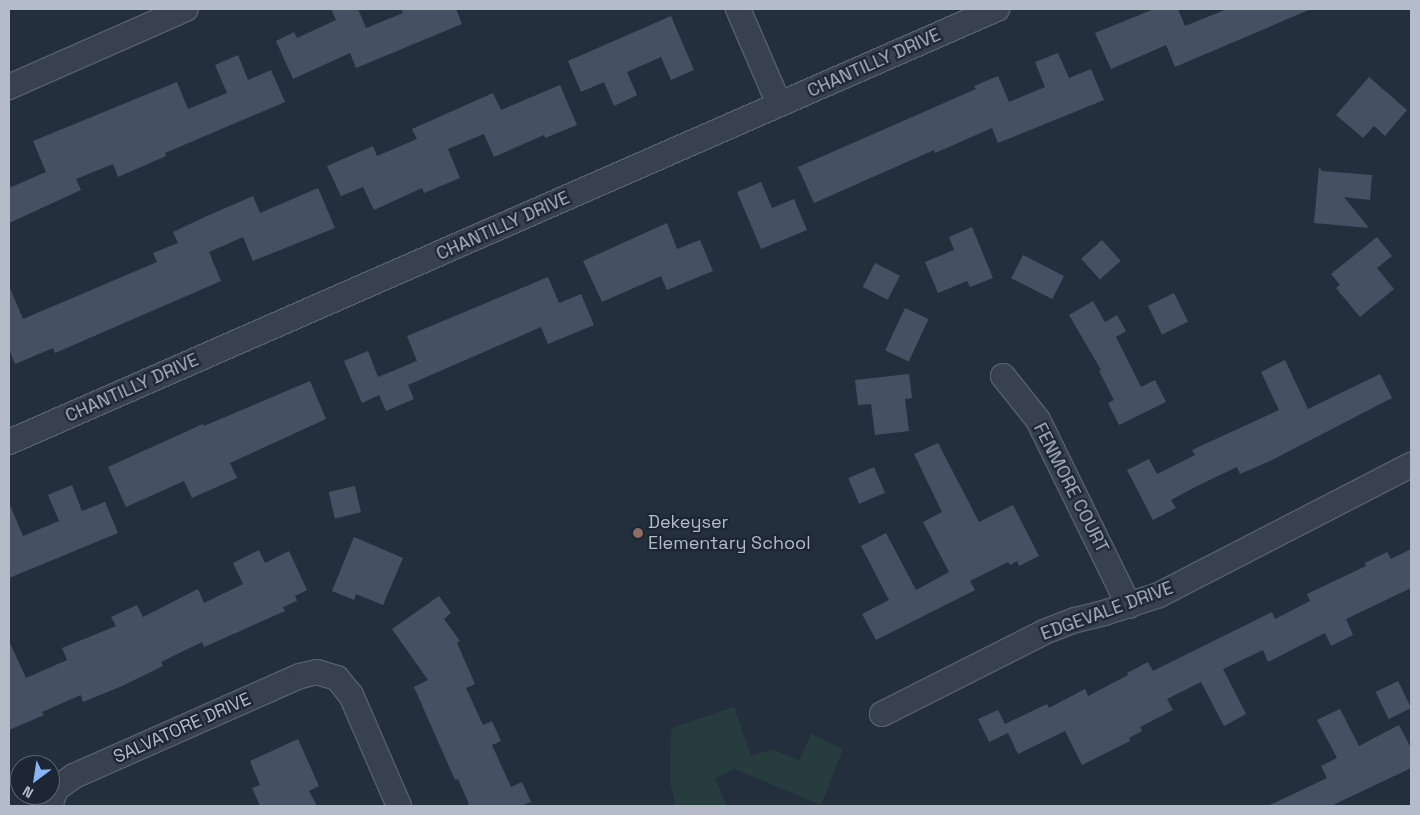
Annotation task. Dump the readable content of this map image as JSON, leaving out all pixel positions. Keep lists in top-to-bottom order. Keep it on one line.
{"streets":{"street":["CHANTILLY DRIVE","FENMORE COURT","EDGEVALE DRIVE","SALVATORE DRIVE"]},"crossings":[["FENMORE COURT","EDGEVALE DRIVE"]],"places":["Dekeyser Elementary School"],"north":"bottom left"}
